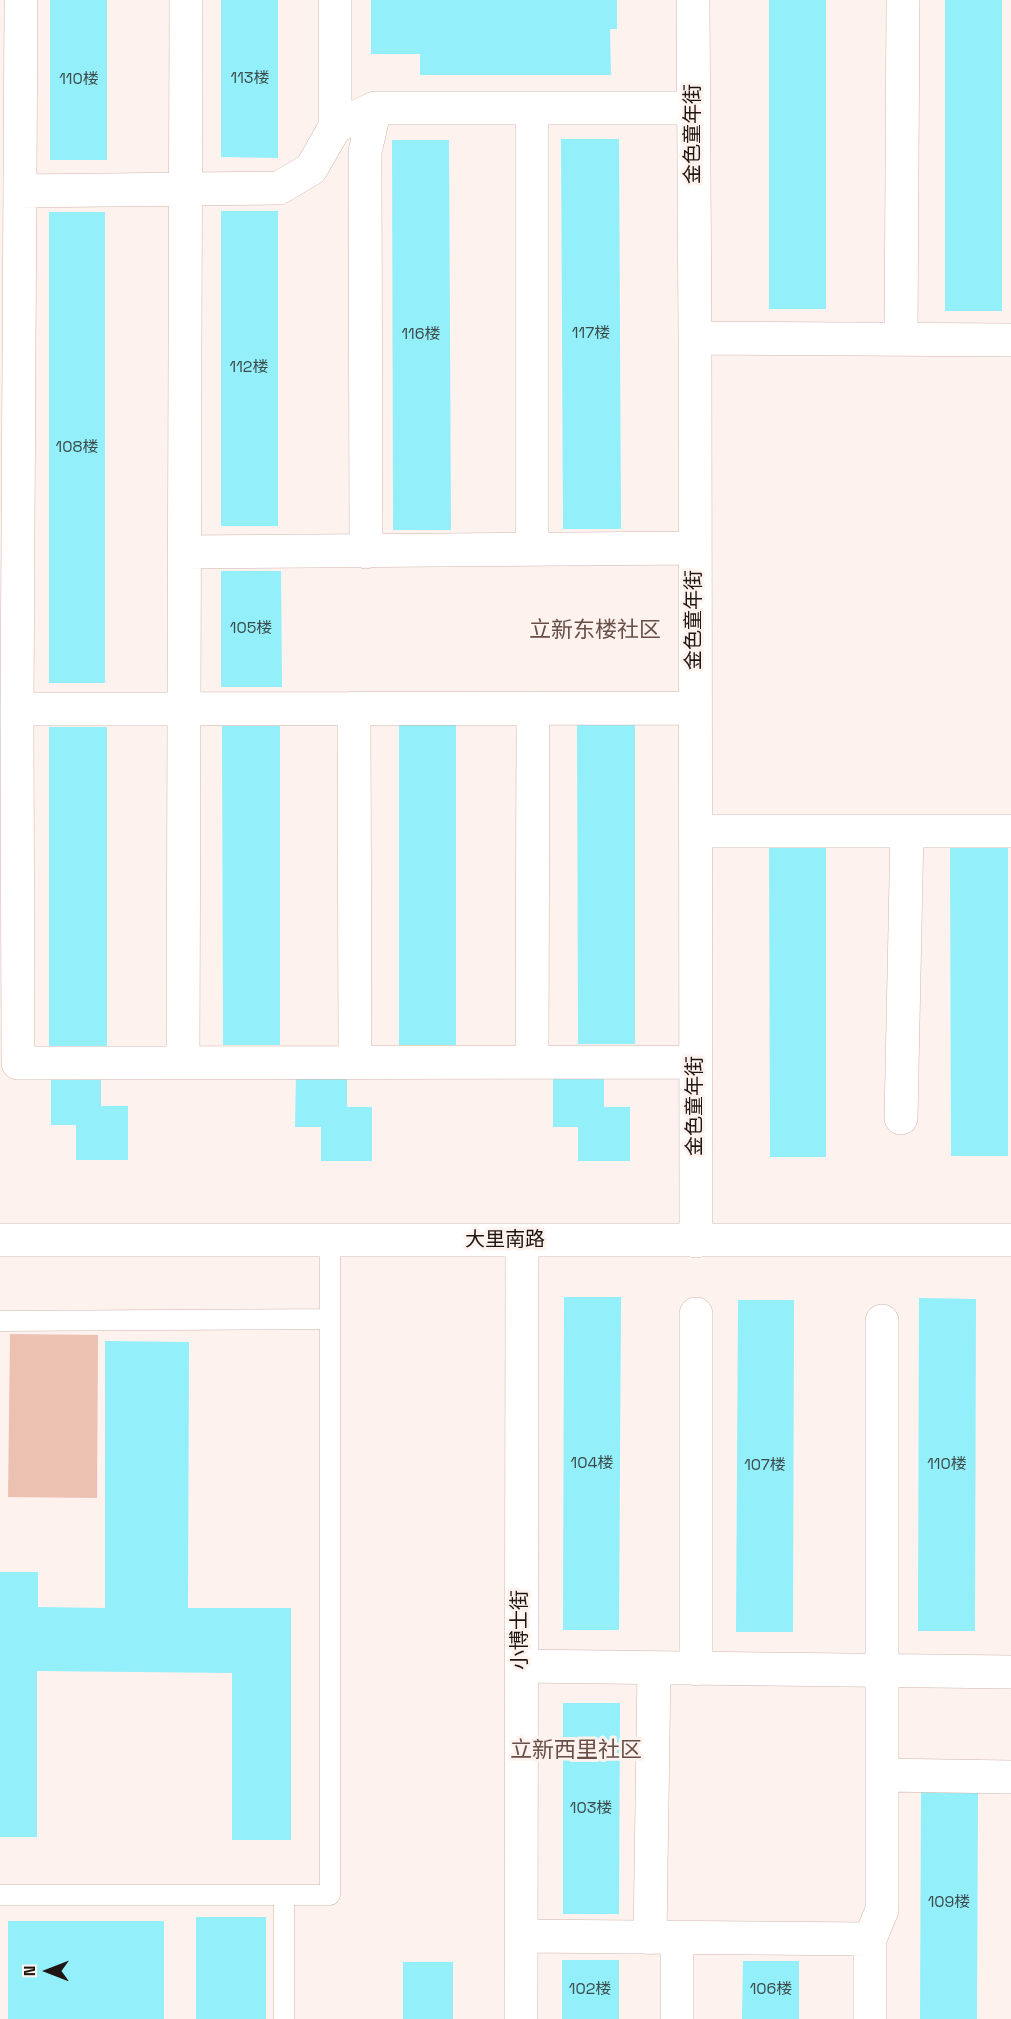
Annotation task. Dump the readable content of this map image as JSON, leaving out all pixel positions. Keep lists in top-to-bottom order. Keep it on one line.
{"streets":{"street":["金色童年街","大里南路","小博士街"]},"crossings":[["金色童年街","大里南路"],["大里南路","小博士街"]],"districts":["立新东楼社区","立新西里社区"],"house_numbers":["113楼","110楼","117楼","116楼","112楼","108楼","105楼","104楼","110楼","107楼","103楼","109楼","102楼","106楼"],"north":"left"}
